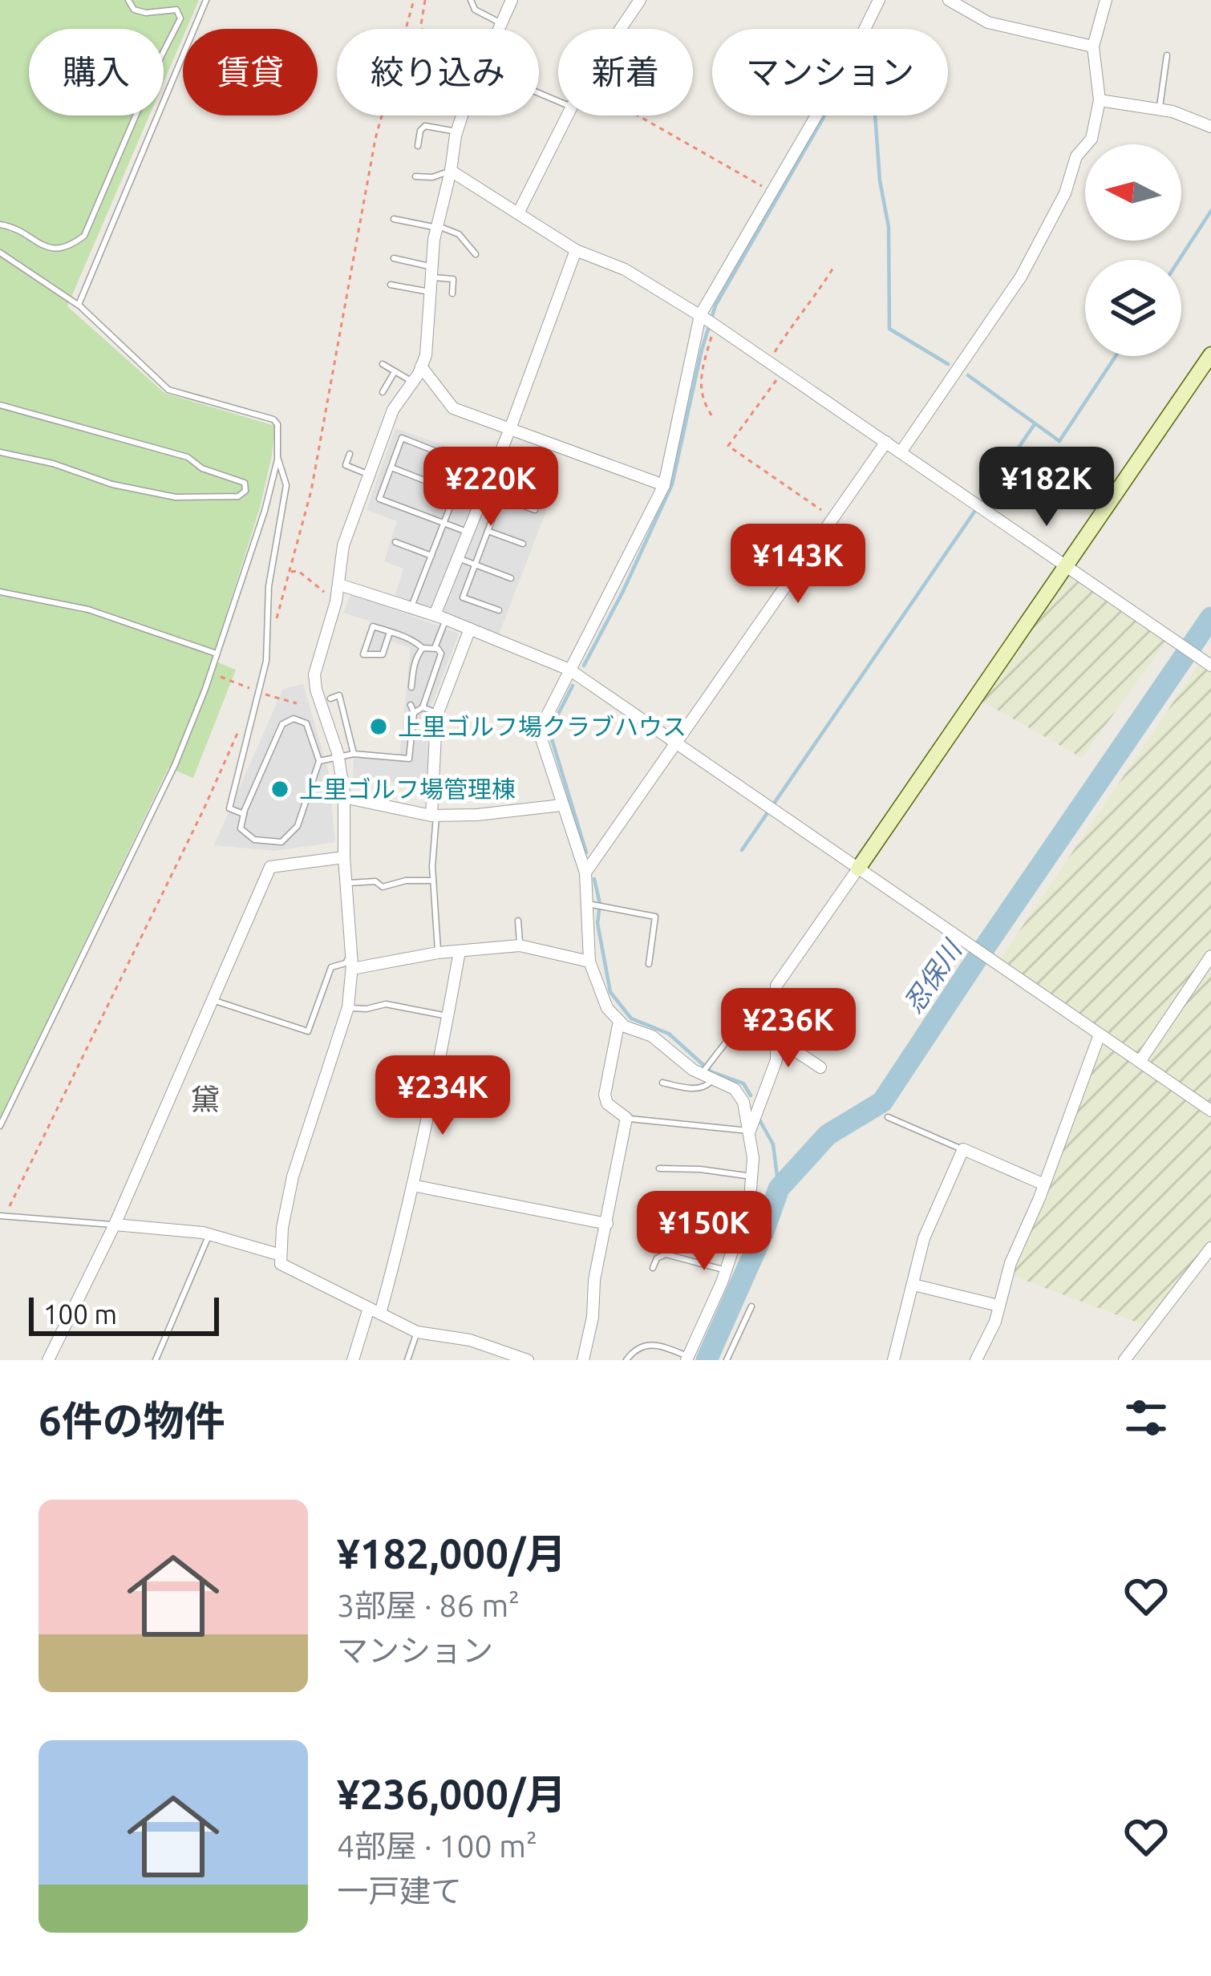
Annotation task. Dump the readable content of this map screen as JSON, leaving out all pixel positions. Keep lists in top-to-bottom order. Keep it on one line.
{"districts":["黛"],"water":["忍保川"],"places":["上里ゴルフ場クラブハウス","上里ゴルフ場管理棟"],"scale_bar":"100 m","north":"left","page":{"chip":["購入","賃貸","絞り込み","新着","マンション"],"price":["¥220K","¥182K","¥143K","¥236K","¥234K","¥150K"],"scale":"100 m","heading":"6件の物件","list":[{"name":"¥182,000/月","note":"3部屋 · 86 m² · マンション"},{"name":"¥236,000/月","note":"4部屋 · 100 m² · 一戸建て"}]}}
